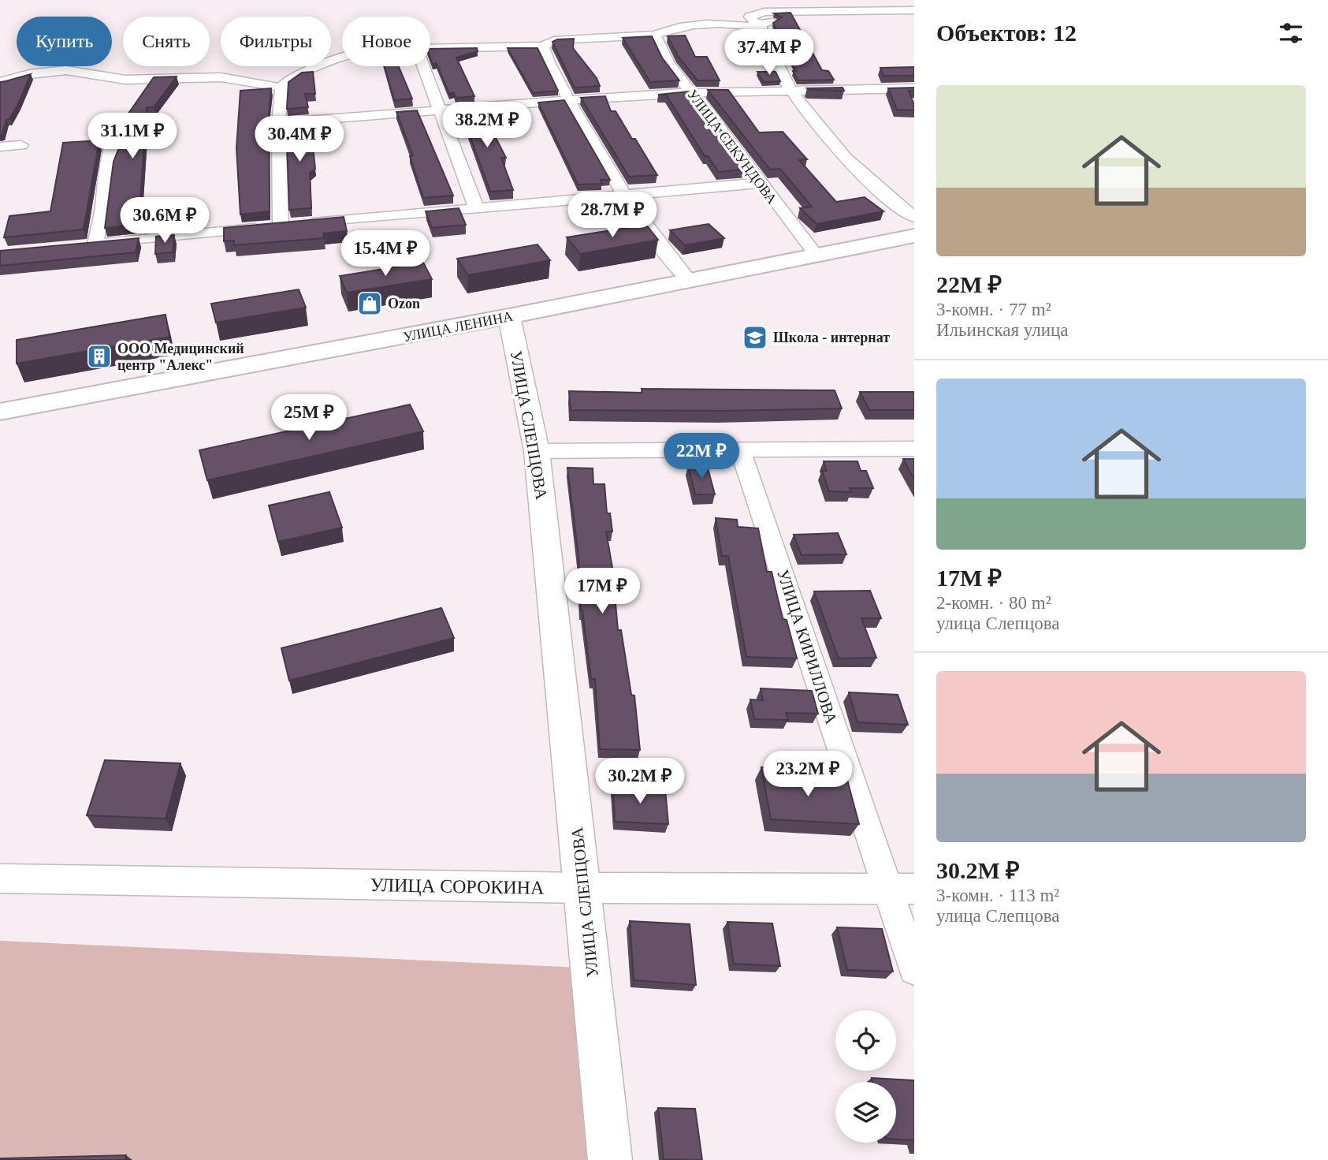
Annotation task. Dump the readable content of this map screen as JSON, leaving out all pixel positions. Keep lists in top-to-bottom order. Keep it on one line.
{"streets":{"main road":["УЛИЦА ЛЕНИНА"],"street":["УЛИЦА СЕКУНДОВА","УЛИЦА СЛЕПЦОВА","УЛИЦА КИРИЛЛОВА","УЛИЦА СОРОКИНА"]},"crossings":[["УЛИЦА СЕКУНДОВА","УЛИЦА ЛЕНИНА"],["УЛИЦА ЛЕНИНА","УЛИЦА СЛЕПЦОВА"],["УЛИЦА СЛЕПЦОВА","УЛИЦА СОРОКИНА"],["УЛИЦА КИРИЛЛОВА","УЛИЦА СОРОКИНА"]],"places":{"shop":["Ozon"],"school or university":["Школа - интернат"],"building":["ООО Медицинский центр \"Алекс\""]},"page":{"heading":"Объектов: 12","chip":["Купить","Снять","Фильтры","Новое"],"price":["37.4M ₽","38.2M ₽","31.1M ₽","30.4M ₽","28.7M ₽","30.6M ₽","15.4M ₽","25M ₽","22M ₽","17M ₽","23.2M ₽","30.2M ₽"],"list":[{"name":"22M ₽","note":"3-комн. · 77 m² · Ильинская улица"},{"name":"17M ₽","note":"2-комн. · 80 m² · улица Слепцова"},{"name":"30.2M ₽","note":"3-комн. · 113 m² · улица Слепцова"}]}}
